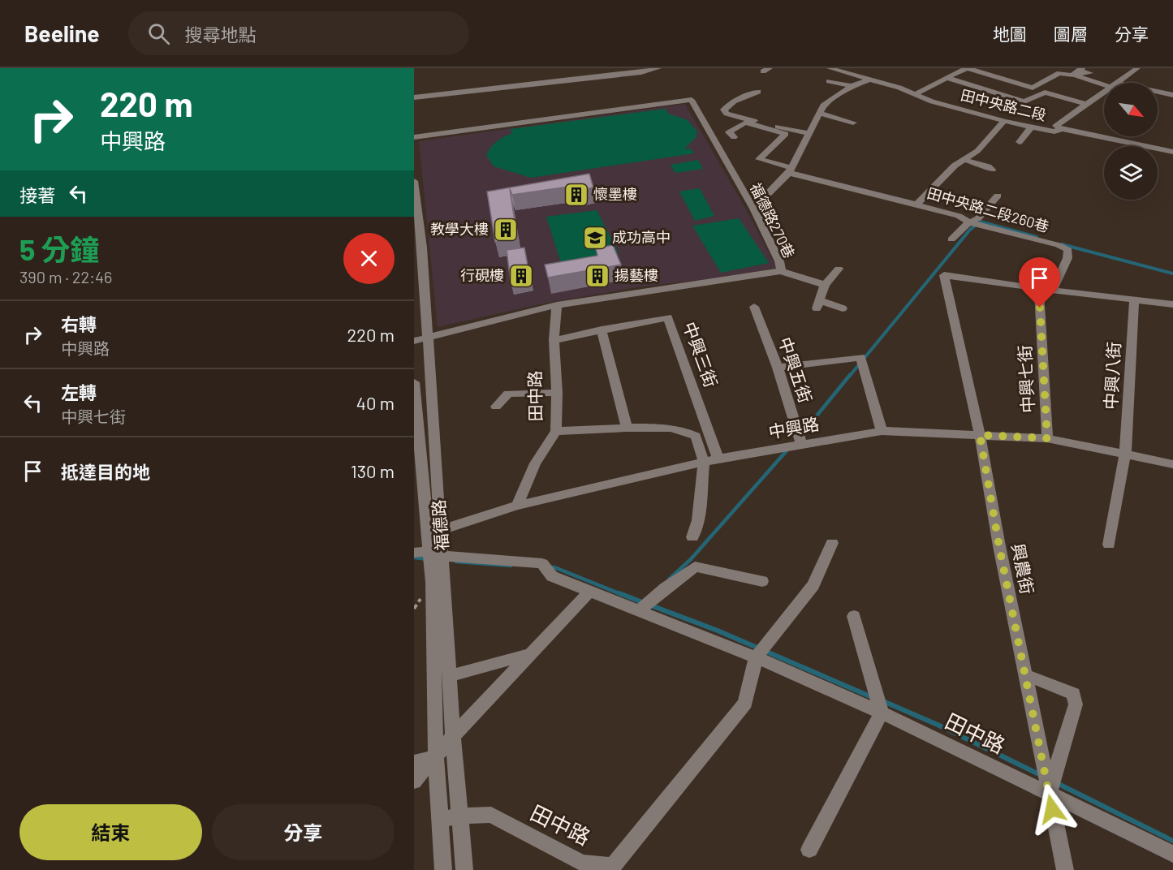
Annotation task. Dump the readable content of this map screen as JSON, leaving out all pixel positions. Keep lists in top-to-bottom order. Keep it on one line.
{"streets":{"street":["田中央路二段","田中央路二段260巷","福德路270巷","中興三街","中興五街","中興八街","中興七街","田中路","中興路","福德路","興農街"]},"crossings":[["田中央路二段","田中央路二段260巷"],["福德路270巷","田中路"],["福德路270巷","福德路"],["中興三街","田中路"],["中興三街","中興路"],["中興五街","中興路"],["中興八街","中興路"],["中興七街","中興路"],["中興七街","興農街"],["田中路","中興路"],["田中路","福德路"],["田中路","興農街"],["中興路","福德路"],["中興路","興農街"]],"places":{"building":["懷墨樓","教學大樓","行硯樓","揚藝樓"],"school or university":["成功高中"]},"north":"bottom right","page":{"header":"Beeline","search":"搜尋地點","nav":["地圖","圖層","分享"],"turn":["220 m","中興路"],"then":"接著","heading":["5 分鐘","390 m · 22:46"],"list":[{"name":"右轉","note":"中興路","value":"220 m"},{"name":"左轉","note":"中興七街","value":"40 m"},{"name":"抵達目的地","value":"130 m"}],"buttons":["結束","分享"]}}
